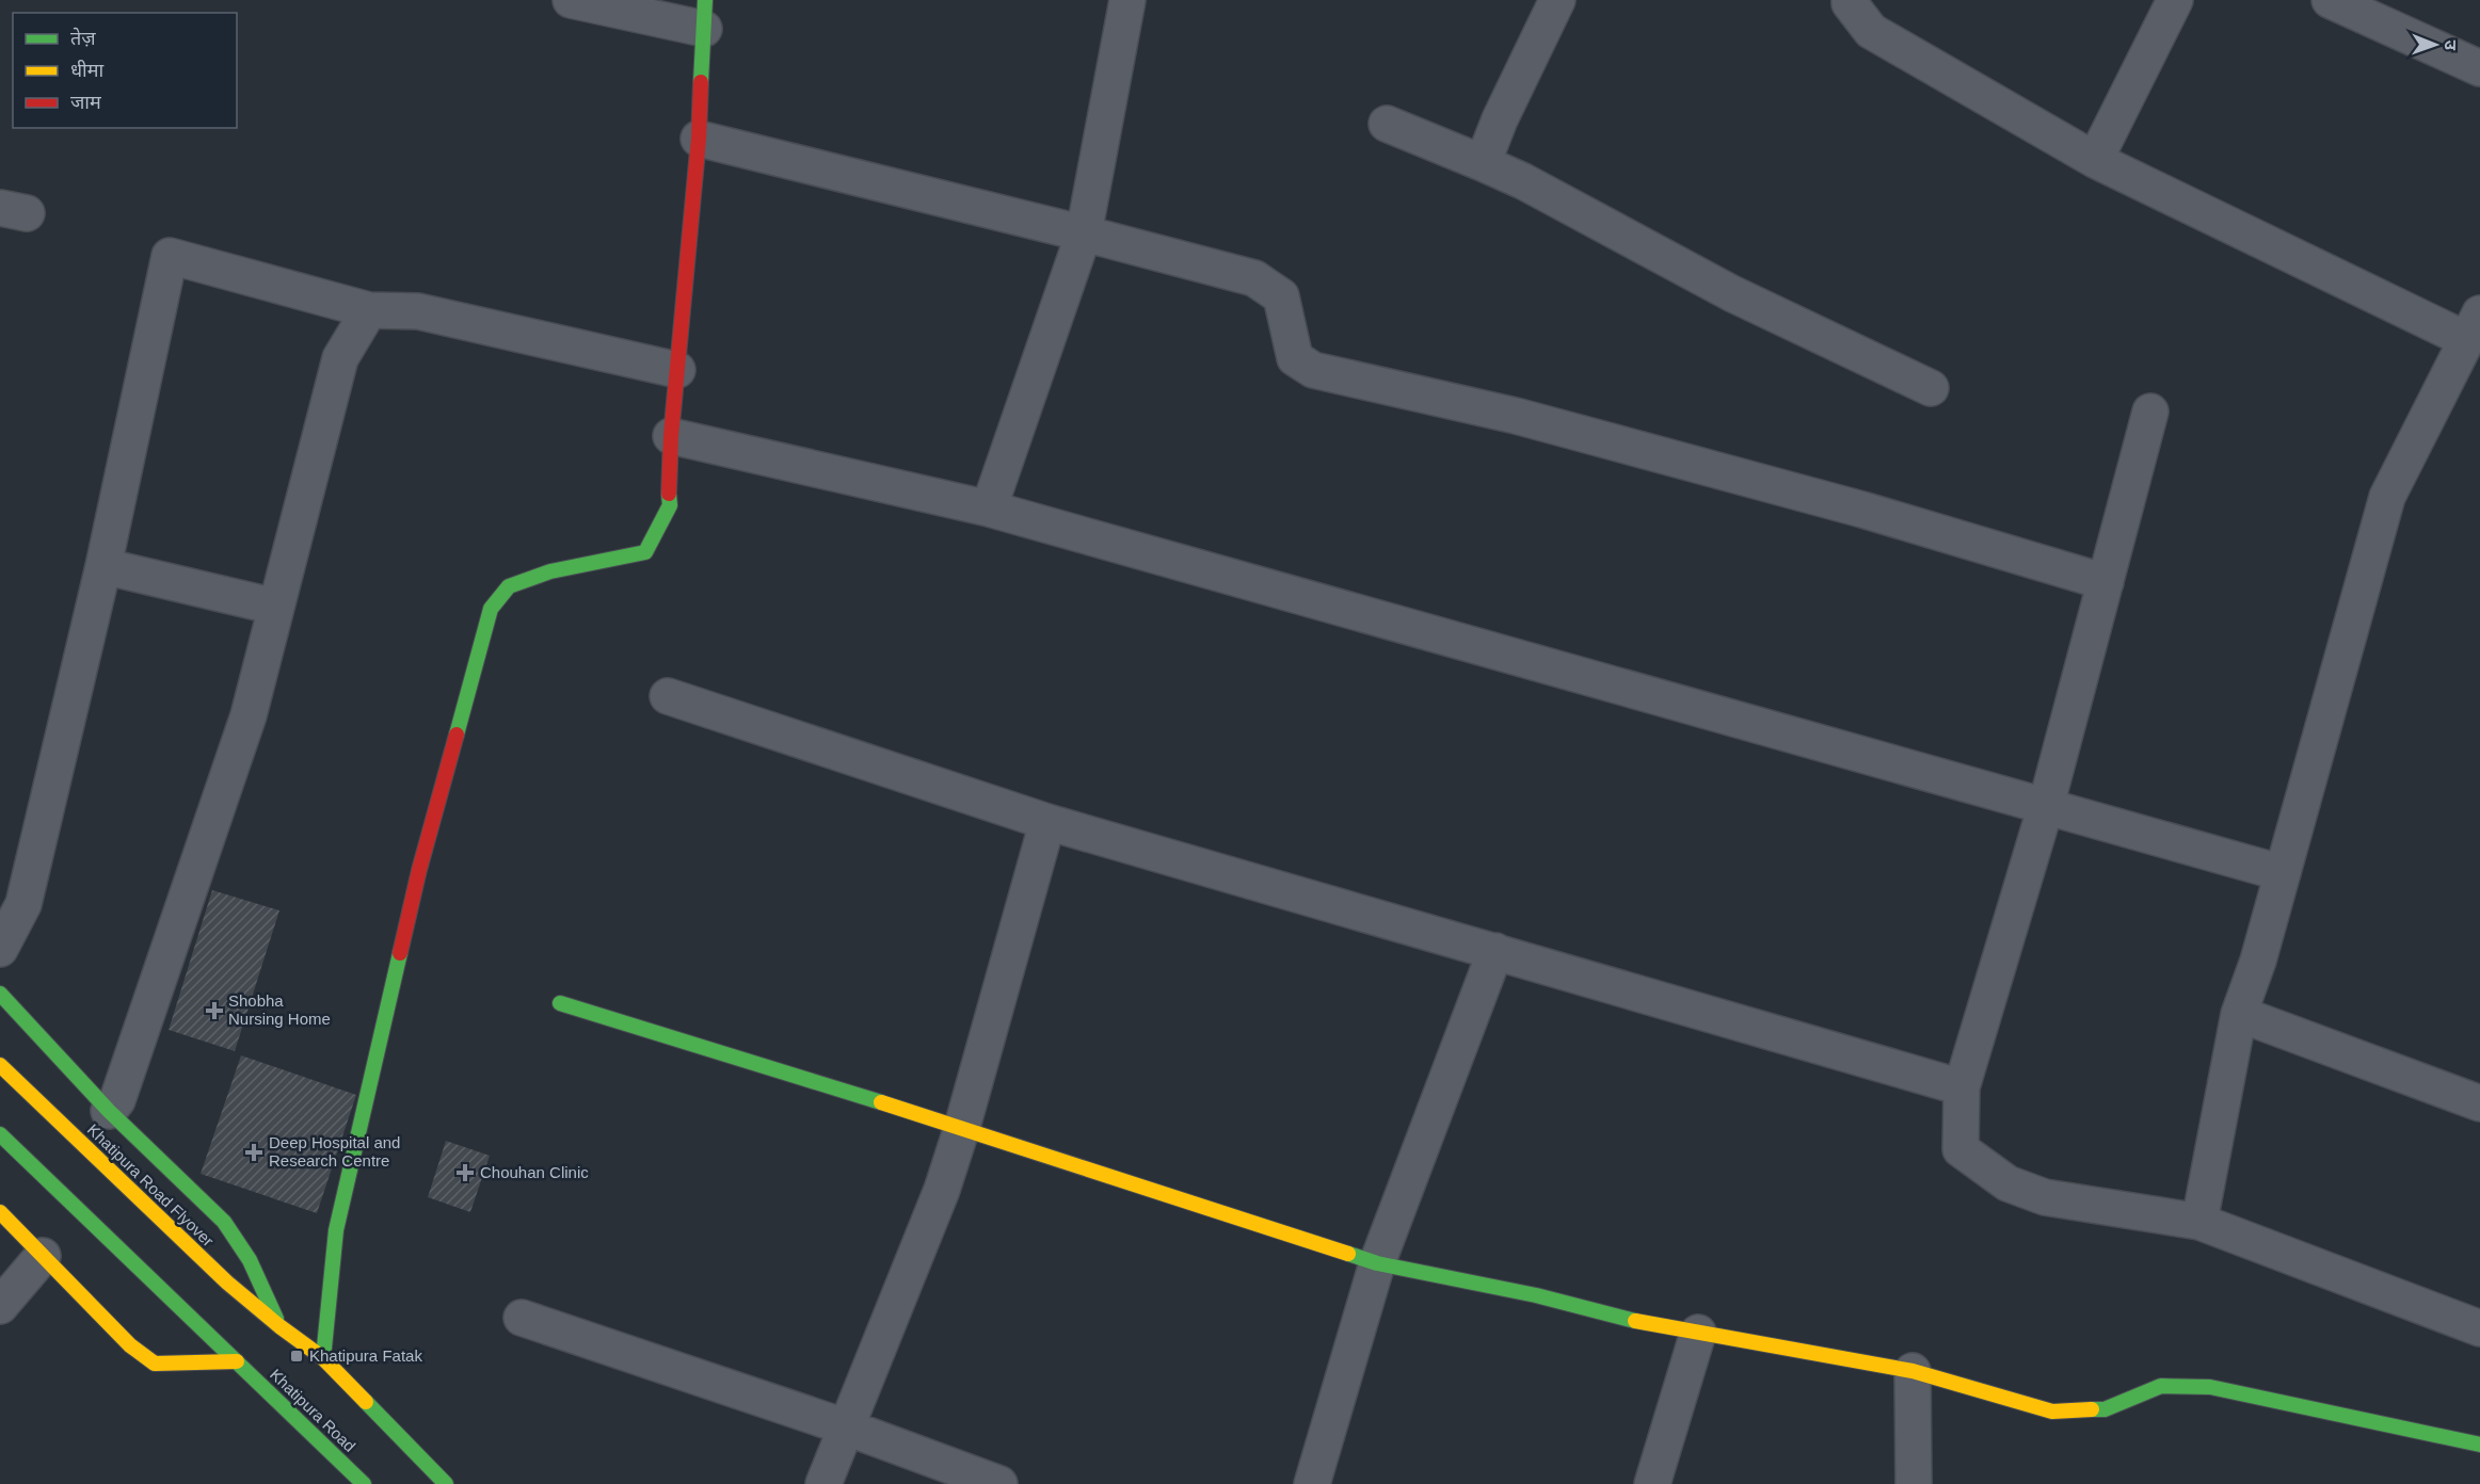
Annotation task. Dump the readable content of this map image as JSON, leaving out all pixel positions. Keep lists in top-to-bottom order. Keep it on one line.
{"streets":{"street":["Khatipura Road Flyover","Khatipura Road"]},"places":{"health":["Shobha Nursing Home","Deep Hospital and Research Centre","Chouhan Clinic"],"transit":["Khatipura Fatak"]},"legend":["तेज़","धीमा","जाम"],"north":"right"}
